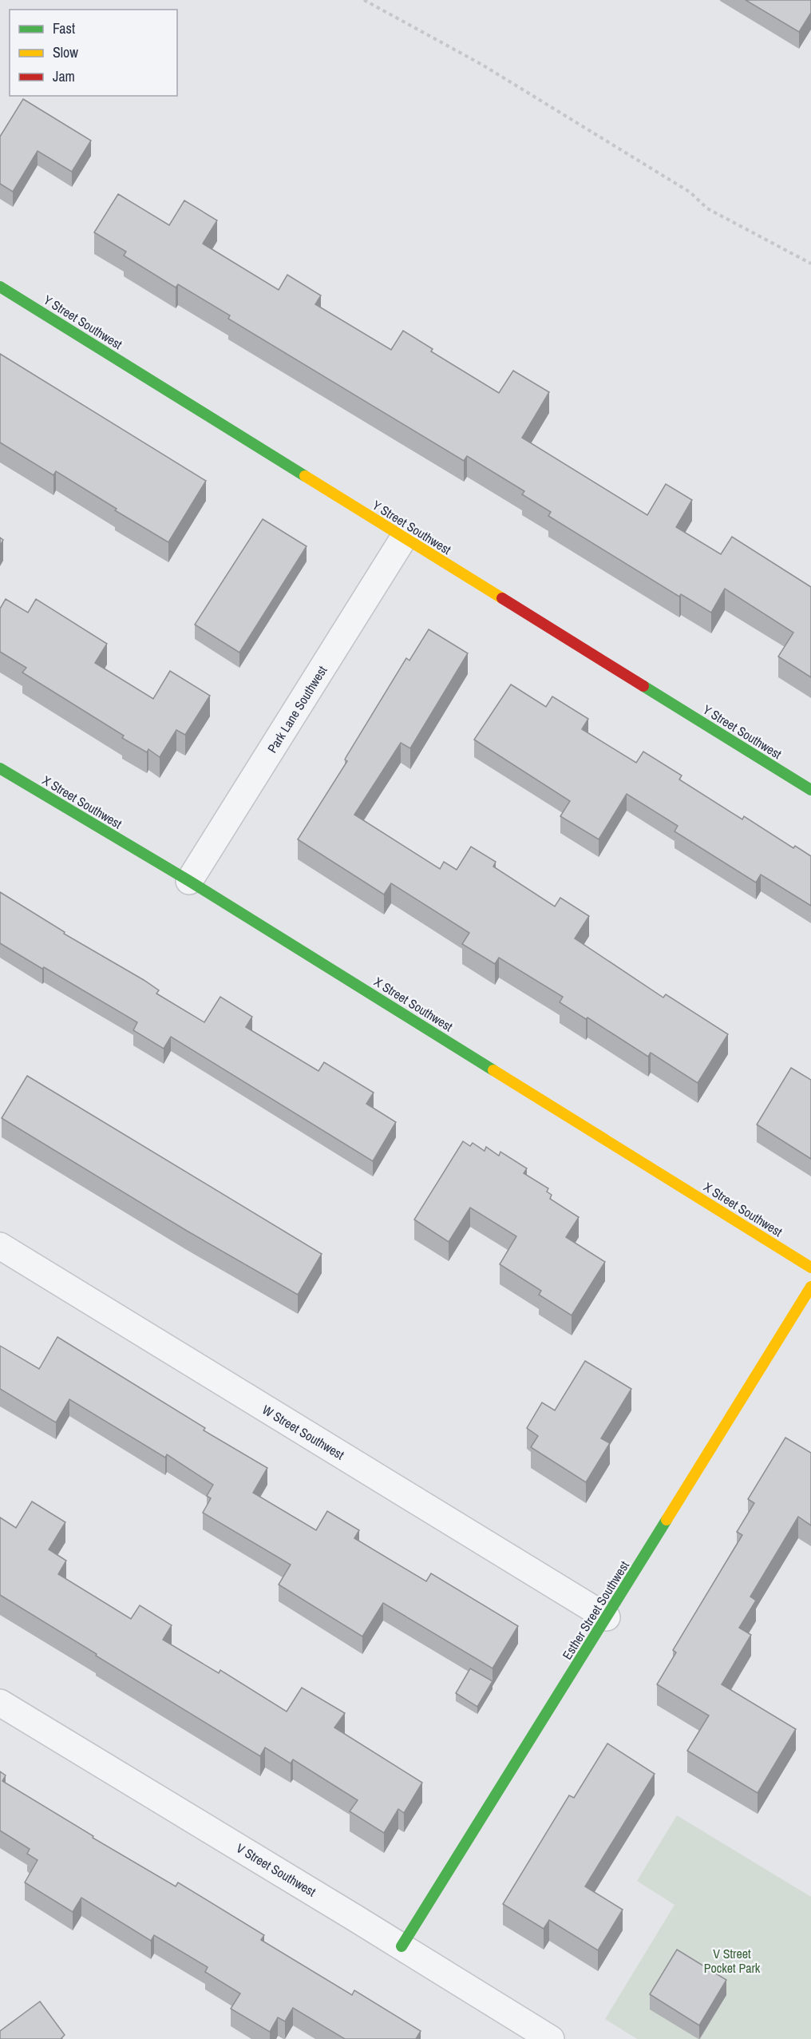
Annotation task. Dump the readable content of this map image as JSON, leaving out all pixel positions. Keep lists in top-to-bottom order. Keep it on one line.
{"streets":{"street":["Y Street Southwest","Park Lane Southwest","X Street Southwest","W Street Southwest","Esther Street Southwest","V Street Southwest"]},"crossings":[["Y Street Southwest","Park Lane Southwest"],["Park Lane Southwest","X Street Southwest"],["W Street Southwest","Esther Street Southwest"],["Esther Street Southwest","V Street Southwest"]],"parks":["V Street Pocket Park"],"legend":["Fast","Slow","Jam"]}
